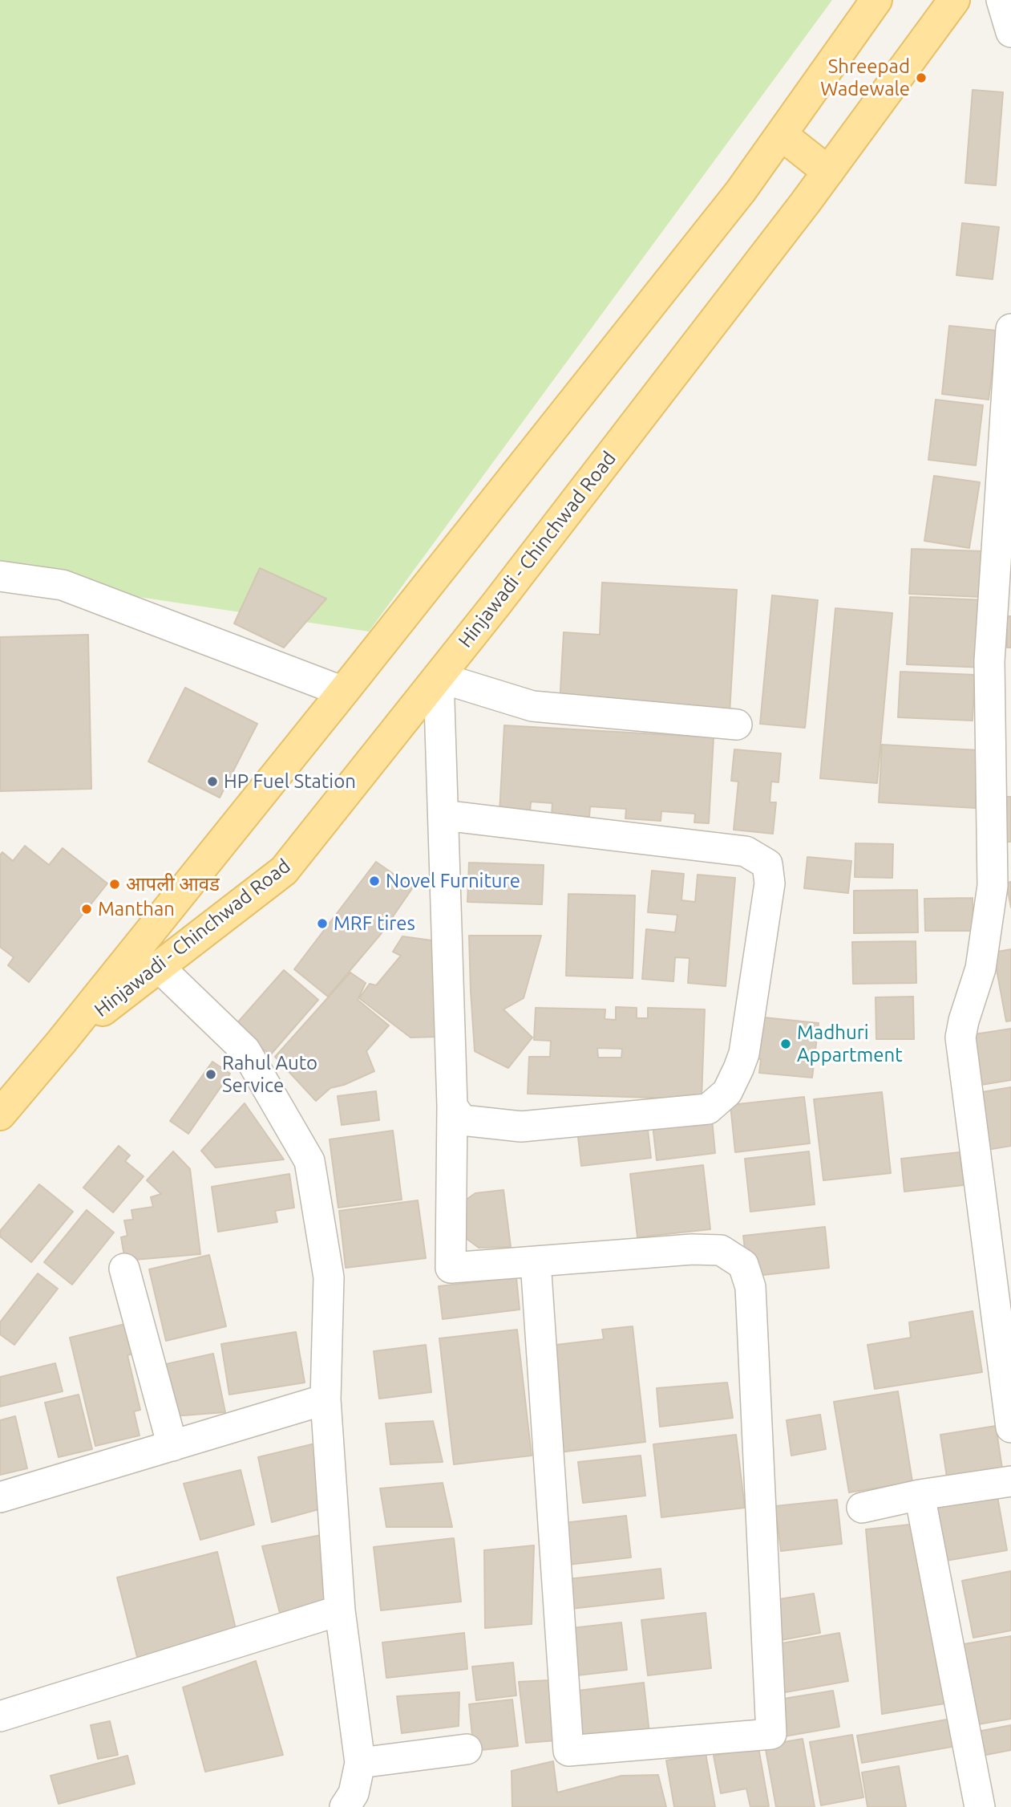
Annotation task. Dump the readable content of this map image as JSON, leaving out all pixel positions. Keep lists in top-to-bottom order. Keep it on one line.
{"streets":{"main road":["Hinjawadi - Chinchwad Road"]},"places":["Shreepad Wadewale","HP Fuel Station","Novel Furniture","आपली आवड","Manthan","MRF tires","Madhuri Appartment","Rahul Auto Service"]}
